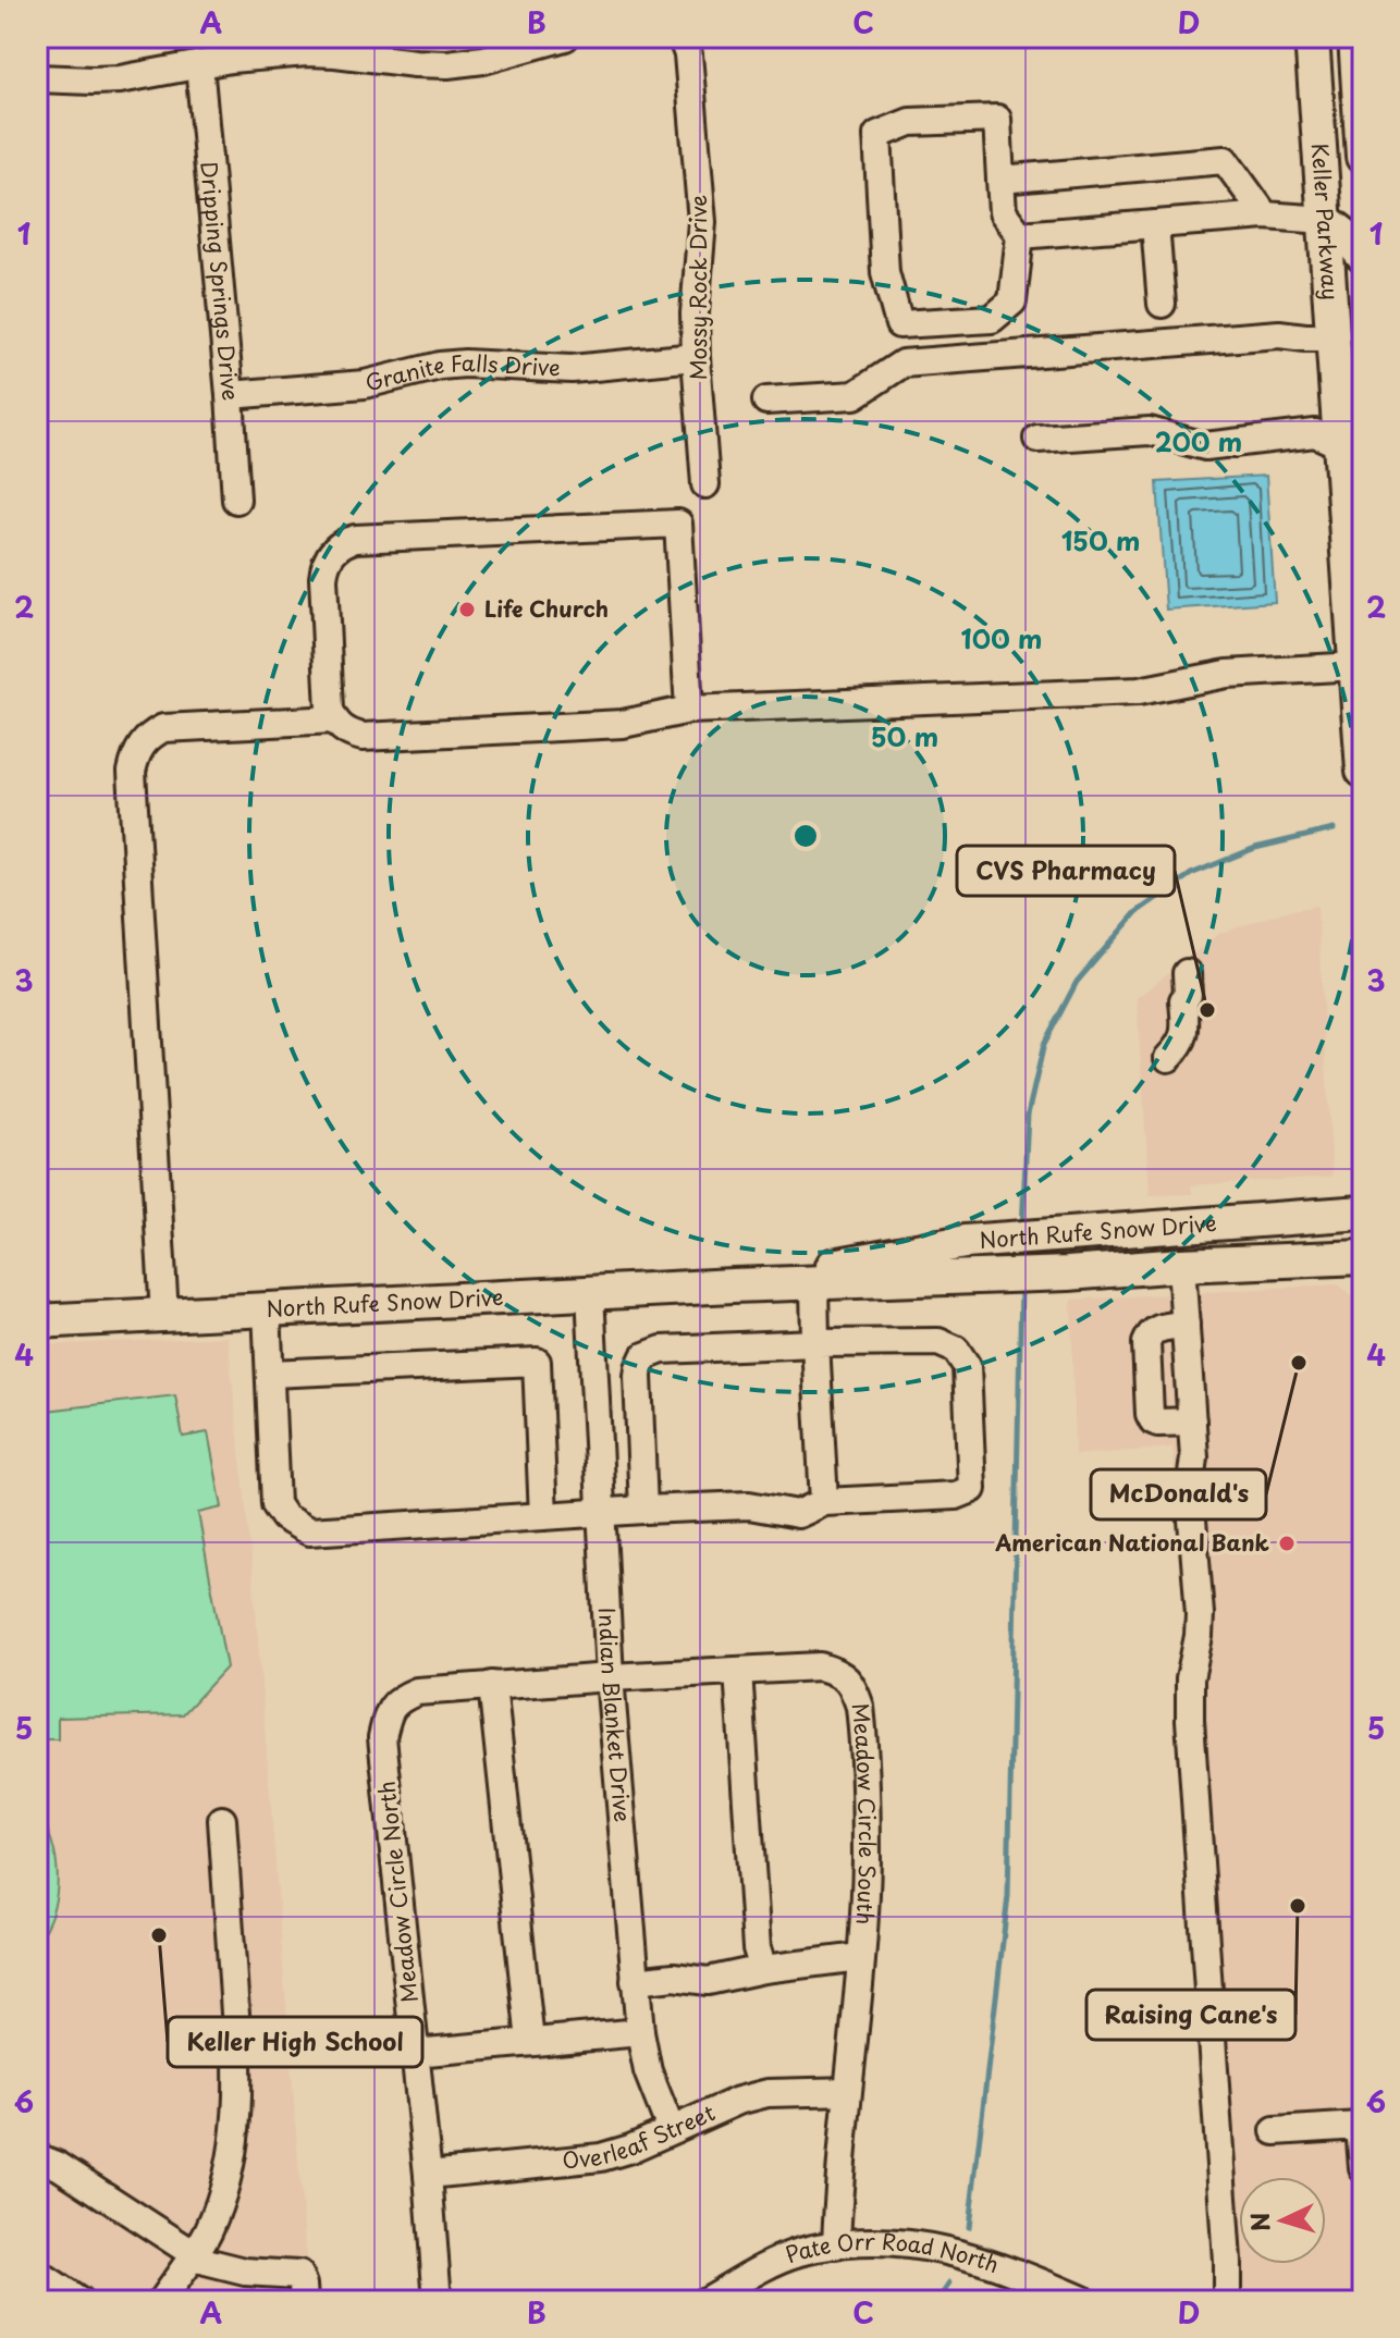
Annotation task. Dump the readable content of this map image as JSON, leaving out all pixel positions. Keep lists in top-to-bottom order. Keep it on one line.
{"streets":{"main road":["Keller Parkway","North Rufe Snow Drive"],"street":["Dripping Springs Drive","Mossy Rock Drive","Granite Falls Drive","Indian Blanket Drive","Meadow Circle South","Meadow Circle North","Overleaf Street","Pate Orr Road North"]},"crossings":[["Dripping Springs Drive","Granite Falls Drive"],["Mossy Rock Drive","Granite Falls Drive"],["North Rufe Snow Drive","Indian Blanket Drive"],["Indian Blanket Drive","Meadow Circle South"],["Indian Blanket Drive","Meadow Circle North"],["Indian Blanket Drive","Overleaf Street"],["Meadow Circle South","Meadow Circle North"],["Meadow Circle South","Overleaf Street"],["Meadow Circle South","Pate Orr Road North"],["Meadow Circle North","Overleaf Street"]],"places":["Life Church","CVS Pharmacy","McDonald's","American National Bank","Raising Cane's","Keller High School"],"north":"left","grid":{"columns":["A","B","C","D"],"rows":["1","2","3","4","5","6"]},"rings":["200 m","150 m","100 m","50 m"]}
